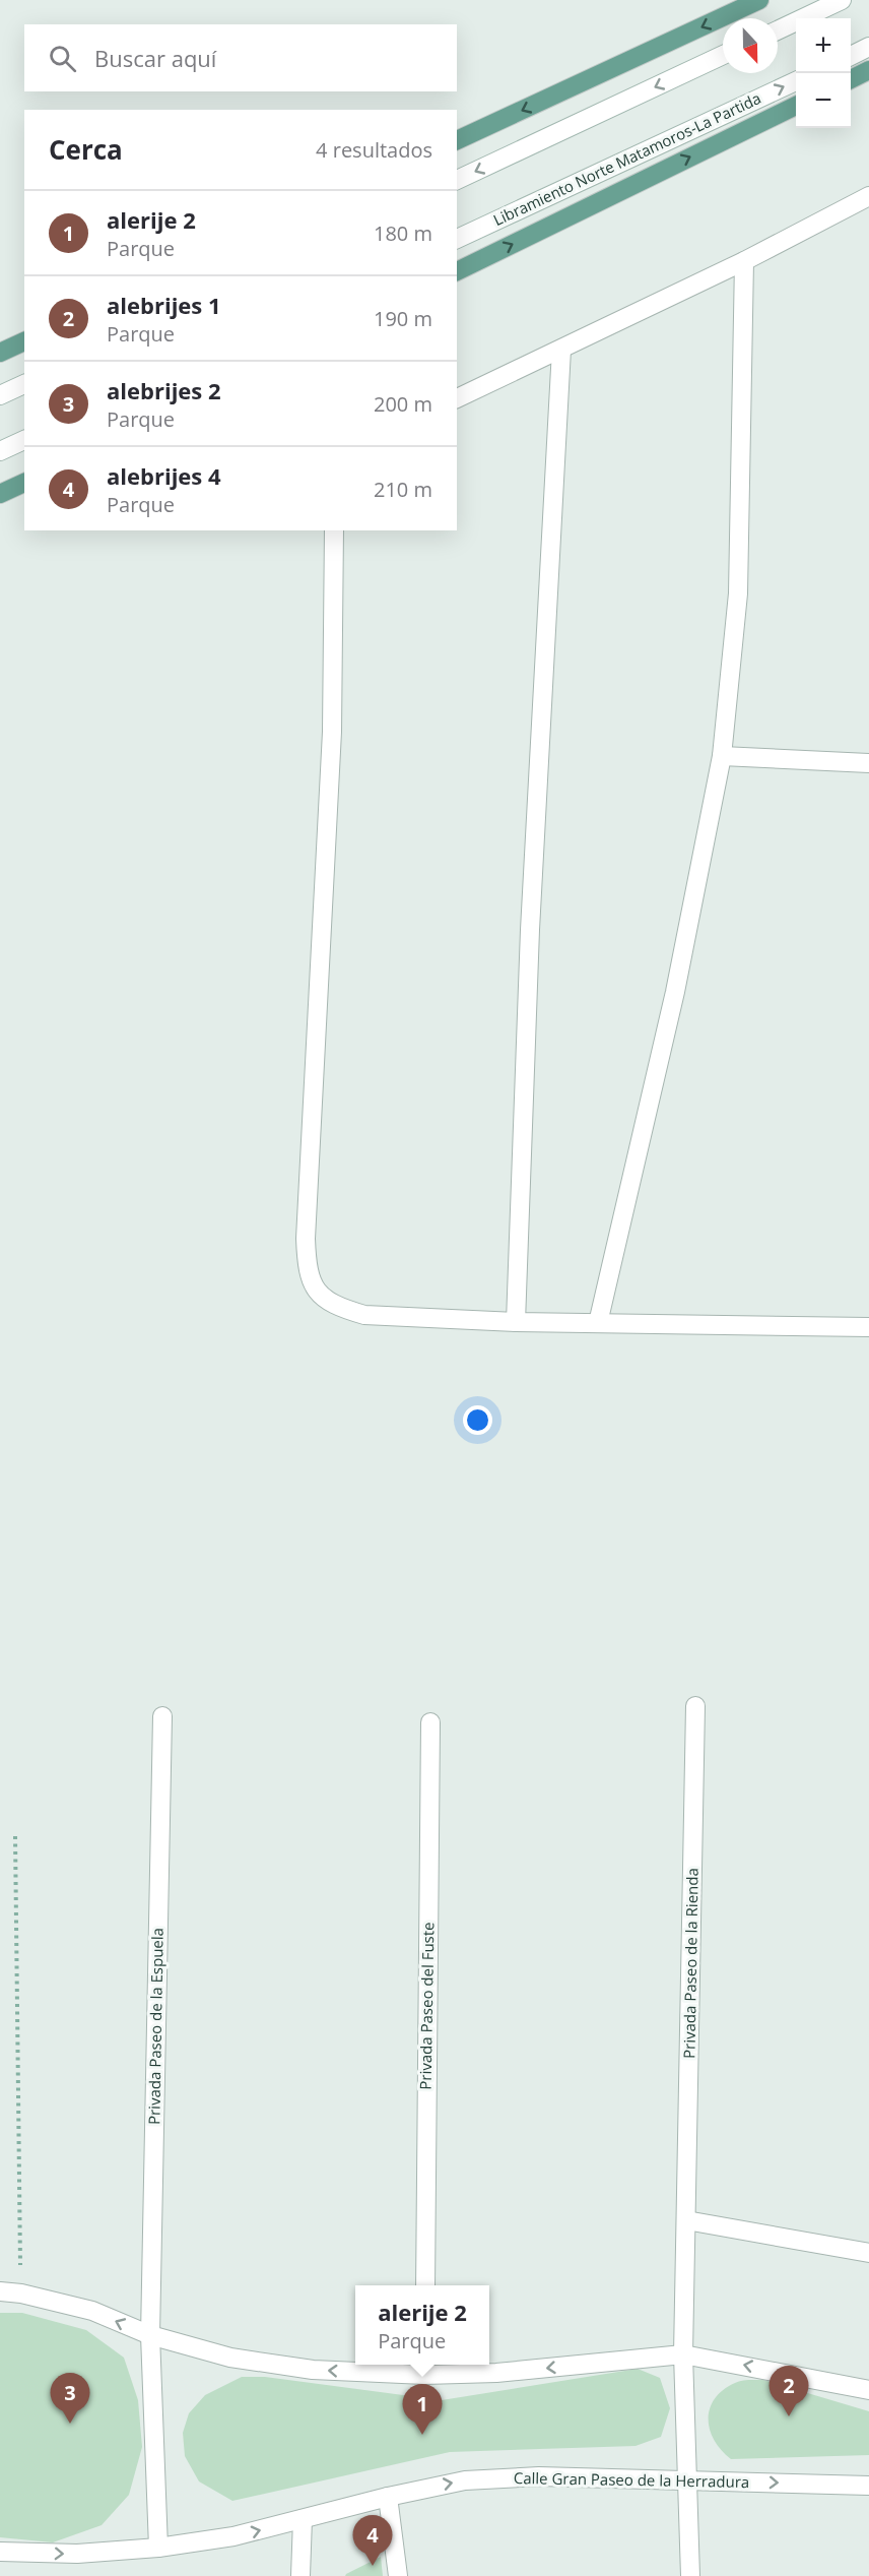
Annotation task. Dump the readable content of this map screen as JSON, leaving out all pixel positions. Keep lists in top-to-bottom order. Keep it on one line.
{"streets":{"street":["Libramiento Norte Matamoros-La Partida","Privada Paseo de la Rienda","Privada Paseo del Fuste","Privada Paseo de la Espuela","Calle Gran Paseo de la Herradura"]},"crossings":[["Privada Paseo de la Rienda","Calle Gran Paseo de la Herradura"],["Privada Paseo de la Espuela","Calle Gran Paseo de la Herradura"]],"north":"bottom","page":{"map_buttons":["+","−"],"search":"Buscar aquí","heading":["Cerca","4 resultados"],"list":[{"mark":"1","name":"alerije 2","note":"Parque","value":"180 m"},{"mark":"2","name":"alebrijes 1","note":"Parque","value":"190 m"},{"mark":"3","name":"alebrijes 2","note":"Parque","value":"200 m"},{"mark":"4","name":"alebrijes 4","note":"Parque","value":"210 m"}],"popup":["alerije 2","Parque"],"pins":["2","3","1","4"]}}
